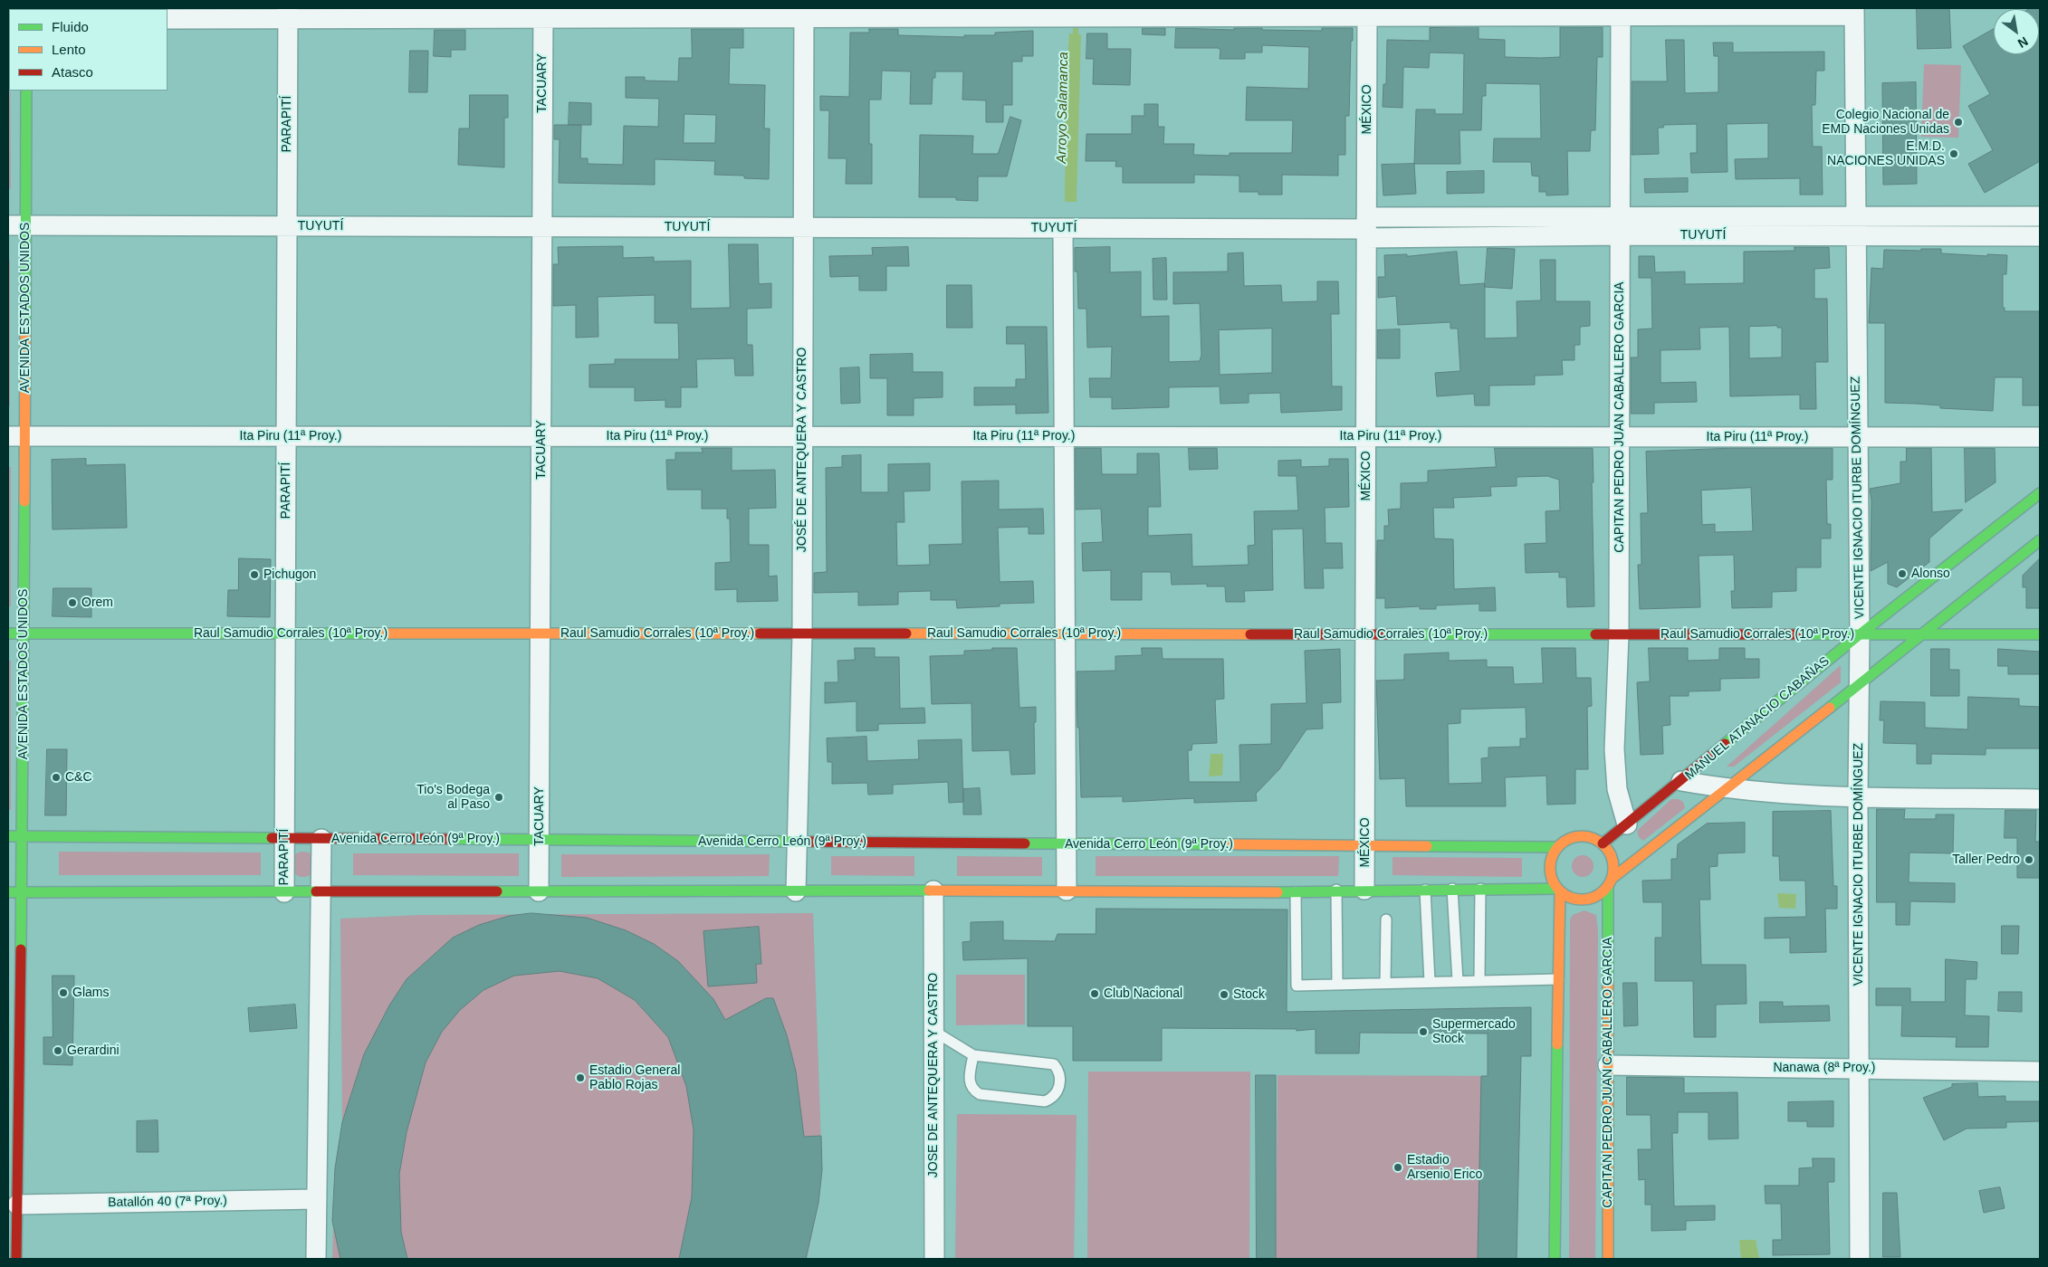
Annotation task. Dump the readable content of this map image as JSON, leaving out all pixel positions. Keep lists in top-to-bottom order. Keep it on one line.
{"streets":{"street":["TACUARY","MÉXICO","PARAPITÍ","TUYUTÍ","AVENIDA ESTADOS UNIDOS","CAPITAN PEDRO JUAN CABALLERO GARCIA","Ita Piru (11ª Proy.)","JOSÉ DE ANTEQUERA Y CASTRO","VICENTE IGNACIO ITURBE DOMÍNGUEZ","Raul Samudio Corrales (10ª Proy.)","MANUEL ATANACIO CABAÑAS","Avenida Cerro León (9ª Proy.)","Nanawa (8ª Proy.)","JOSE DE ANTEQUERA Y CASTRO","Batallón 40 (7ª Proy.)"]},"crossings":[["TACUARY","TUYUTÍ"],["TACUARY","Ita Piru (11ª Proy.)"],["TACUARY","Raul Samudio Corrales (10ª Proy.)"],["TACUARY","Avenida Cerro León (9ª Proy.)"],["MÉXICO","TUYUTÍ"],["MÉXICO","Ita Piru (11ª Proy.)"],["MÉXICO","Raul Samudio Corrales (10ª Proy.)"],["MÉXICO","Avenida Cerro León (9ª Proy.)"],["PARAPITÍ","TUYUTÍ"],["PARAPITÍ","Ita Piru (11ª Proy.)"],["PARAPITÍ","Raul Samudio Corrales (10ª Proy.)"],["PARAPITÍ","Avenida Cerro León (9ª Proy.)"],["TUYUTÍ","AVENIDA ESTADOS UNIDOS"],["TUYUTÍ","CAPITAN PEDRO JUAN CABALLERO GARCIA"],["TUYUTÍ","JOSÉ DE ANTEQUERA Y CASTRO"],["TUYUTÍ","VICENTE IGNACIO ITURBE DOMÍNGUEZ"],["AVENIDA ESTADOS UNIDOS","Ita Piru (11ª Proy.)"],["AVENIDA ESTADOS UNIDOS","Raul Samudio Corrales (10ª Proy.)"],["AVENIDA ESTADOS UNIDOS","Avenida Cerro León (9ª Proy.)"],["AVENIDA ESTADOS UNIDOS","Batallón 40 (7ª Proy.)"],["CAPITAN PEDRO JUAN CABALLERO GARCIA","Ita Piru (11ª Proy.)"],["CAPITAN PEDRO JUAN CABALLERO GARCIA","Raul Samudio Corrales (10ª Proy.)"],["CAPITAN PEDRO JUAN CABALLERO GARCIA","MANUEL ATANACIO CABAÑAS"],["CAPITAN PEDRO JUAN CABALLERO GARCIA","Avenida Cerro León (9ª Proy.)"],["CAPITAN PEDRO JUAN CABALLERO GARCIA","Nanawa (8ª Proy.)"],["Ita Piru (11ª Proy.)","JOSÉ DE ANTEQUERA Y CASTRO"],["Ita Piru (11ª Proy.)","VICENTE IGNACIO ITURBE DOMÍNGUEZ"],["JOSÉ DE ANTEQUERA Y CASTRO","Raul Samudio Corrales (10ª Proy.)"],["JOSÉ DE ANTEQUERA Y CASTRO","Avenida Cerro León (9ª Proy.)"],["VICENTE IGNACIO ITURBE DOMÍNGUEZ","Raul Samudio Corrales (10ª Proy.)"],["VICENTE IGNACIO ITURBE DOMÍNGUEZ","MANUEL ATANACIO CABAÑAS"],["VICENTE IGNACIO ITURBE DOMÍNGUEZ","Nanawa (8ª Proy.)"],["Raul Samudio Corrales (10ª Proy.)","MANUEL ATANACIO CABAÑAS"],["MANUEL ATANACIO CABAÑAS","Avenida Cerro León (9ª Proy.)"]],"water":["Arroyo Salamanca"],"places":["Colegio Nacional de EMD Naciones Unidas","E.M.D. NACIONES UNIDAS","Alonso","Pichugon","Orem","C&C","Tio's Bodega al Paso","Taller Pedro","Glams","Club Nacional","Stock","Supermercado Stock","Gerardini","Estadio General Pablo Rojas","Estadio Arsenio Erico"],"legend":["Fluido","Lento","Atasco"],"north":"bottom right"}
